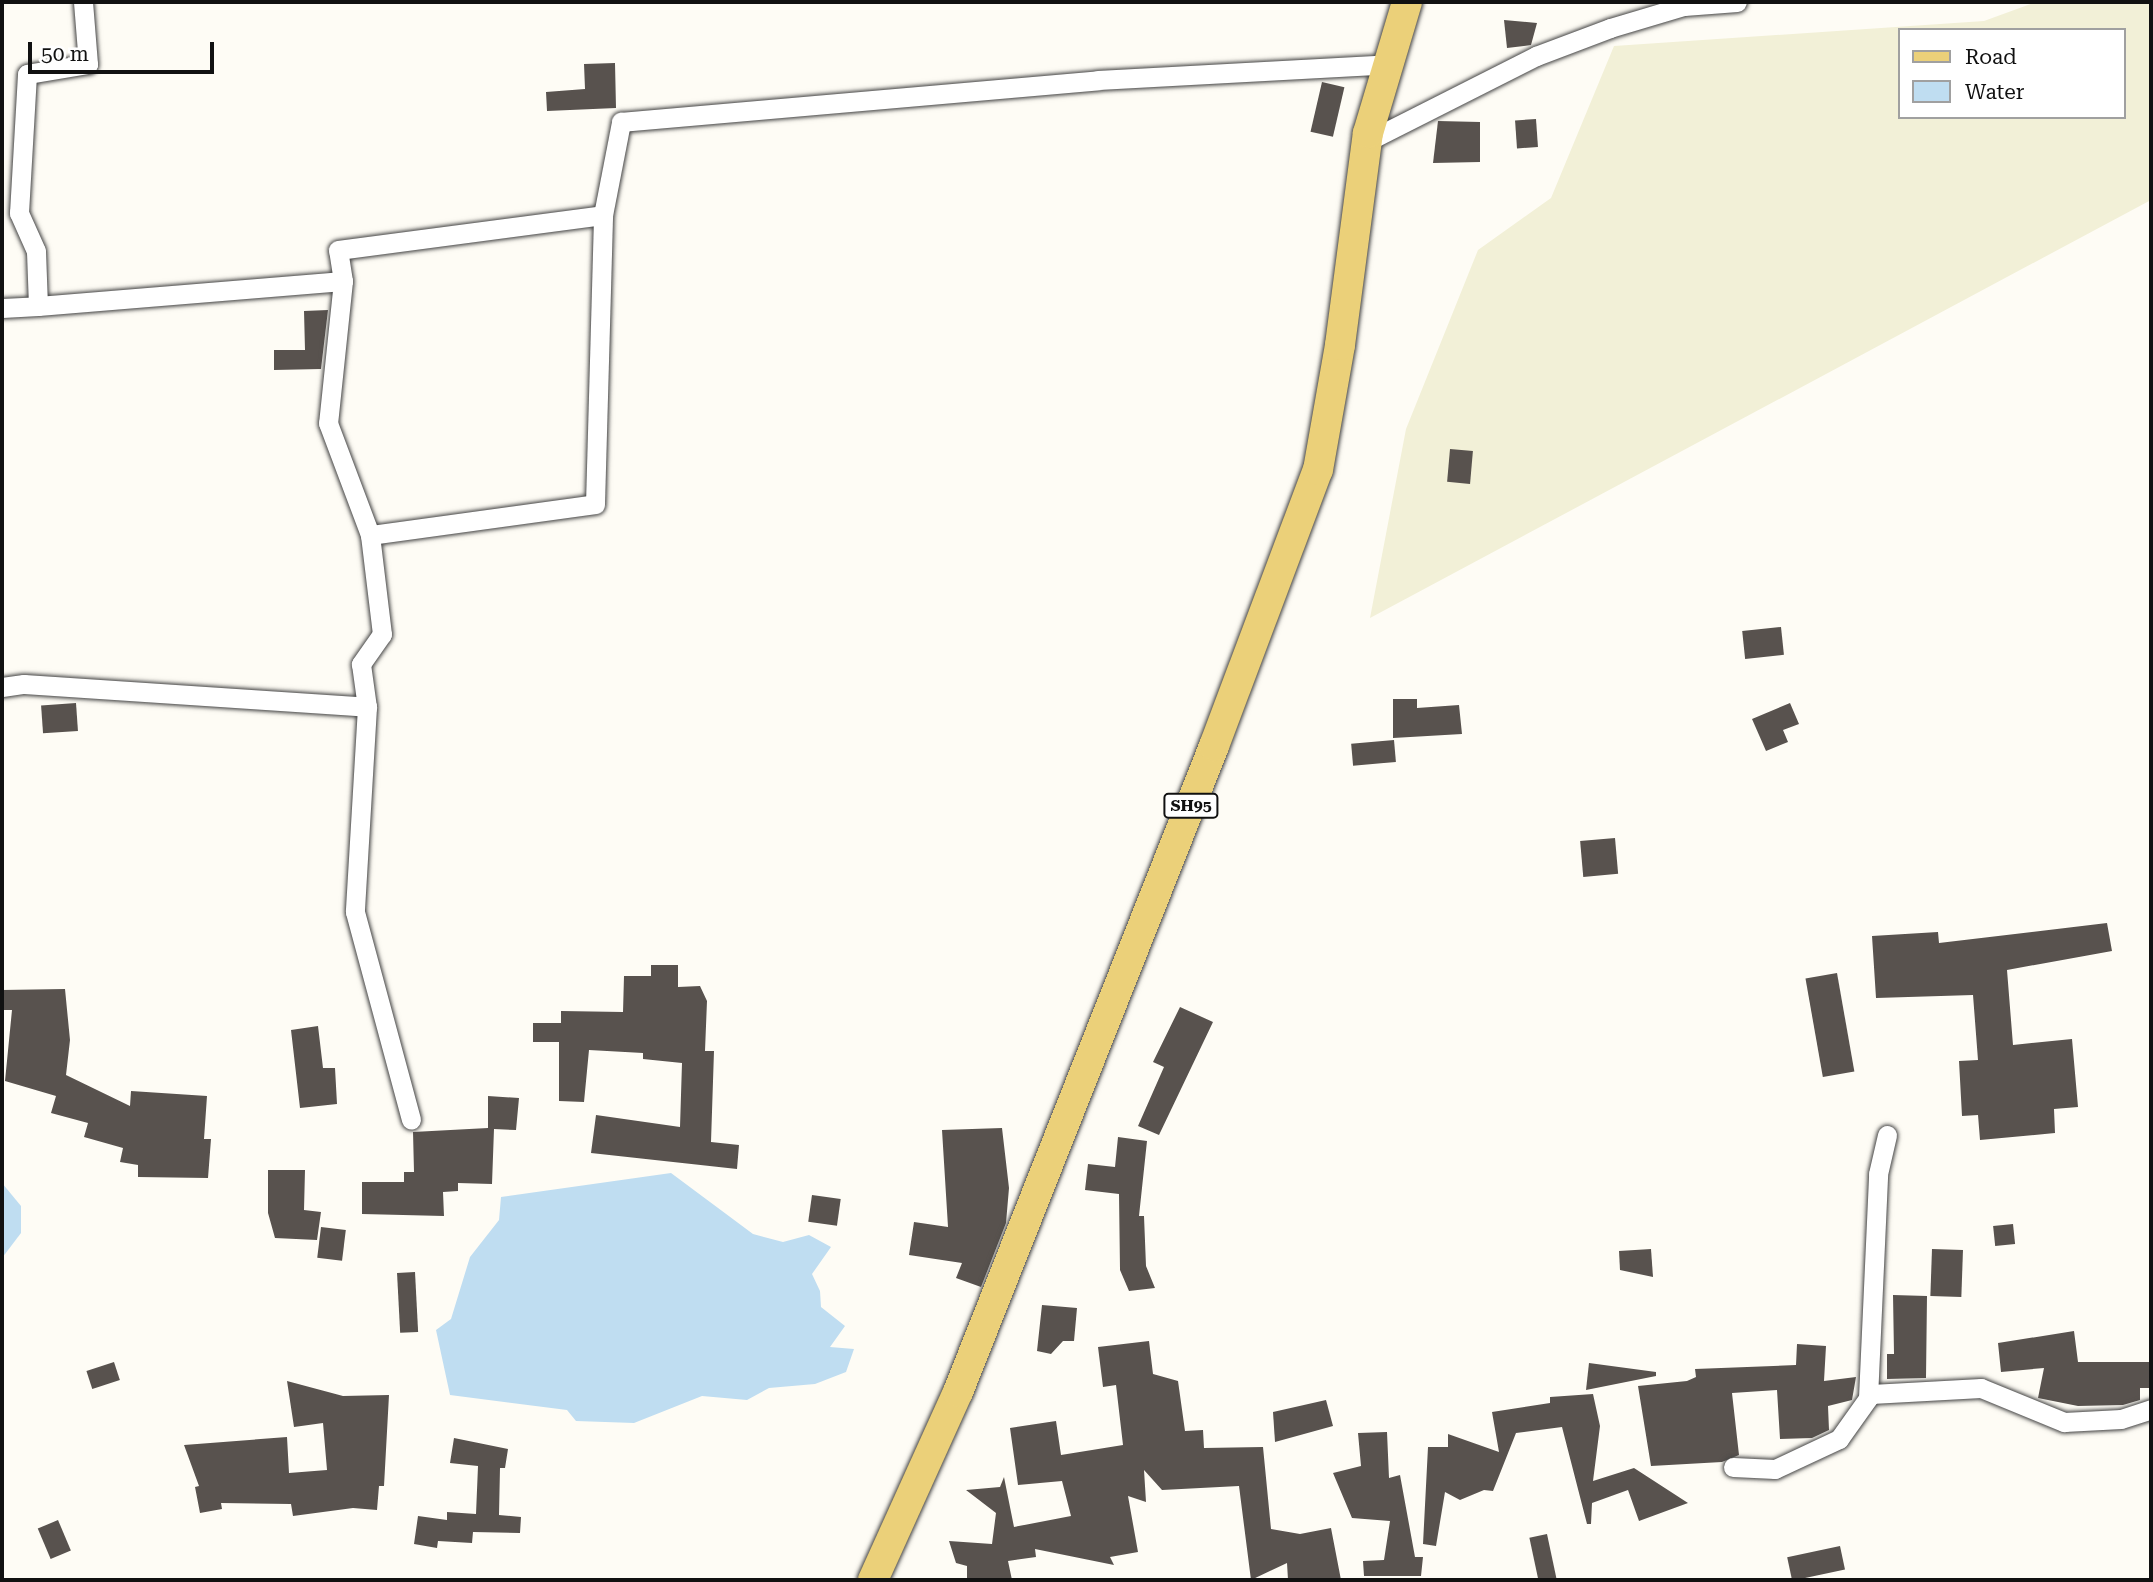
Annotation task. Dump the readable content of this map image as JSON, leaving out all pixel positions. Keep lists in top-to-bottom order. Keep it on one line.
{"streets":{"main road":["SH95"]},"legend":["Road","Water"],"scale_bar":"50 m"}
